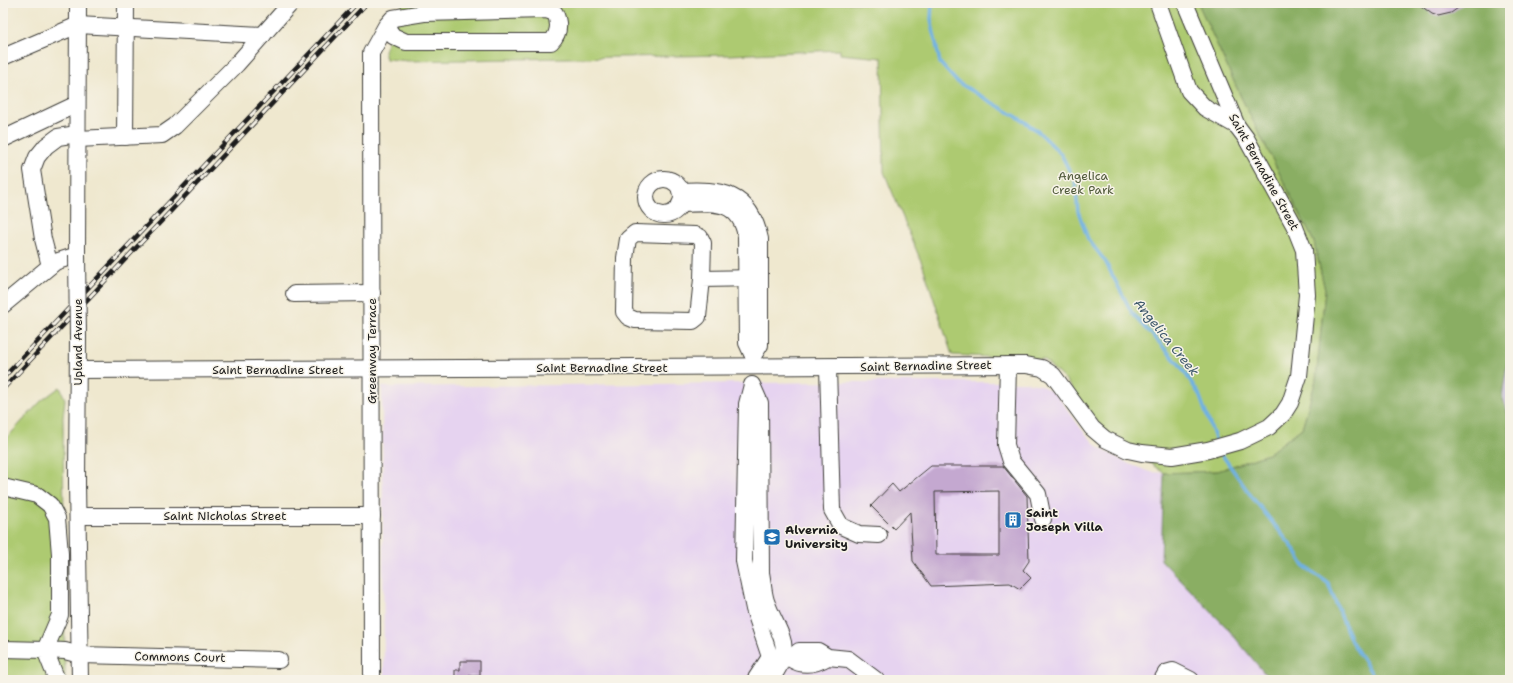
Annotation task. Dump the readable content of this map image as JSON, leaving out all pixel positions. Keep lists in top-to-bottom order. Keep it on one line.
{"streets":{"street":["Saint Bernadine Street","Upland Avenue","Greenway Terrace","Saint Nicholas Street","Commons Court"]},"crossings":[["Saint Bernadine Street","Upland Avenue"],["Saint Bernadine Street","Greenway Terrace"],["Upland Avenue","Saint Nicholas Street"],["Upland Avenue","Commons Court"],["Greenway Terrace","Saint Nicholas Street"]],"water":["Angelica Creek"],"parks":["Angelica Creek Park"],"places":{"building":["Saint Joseph Villa"],"school or university":["Alvernia University"]}}
